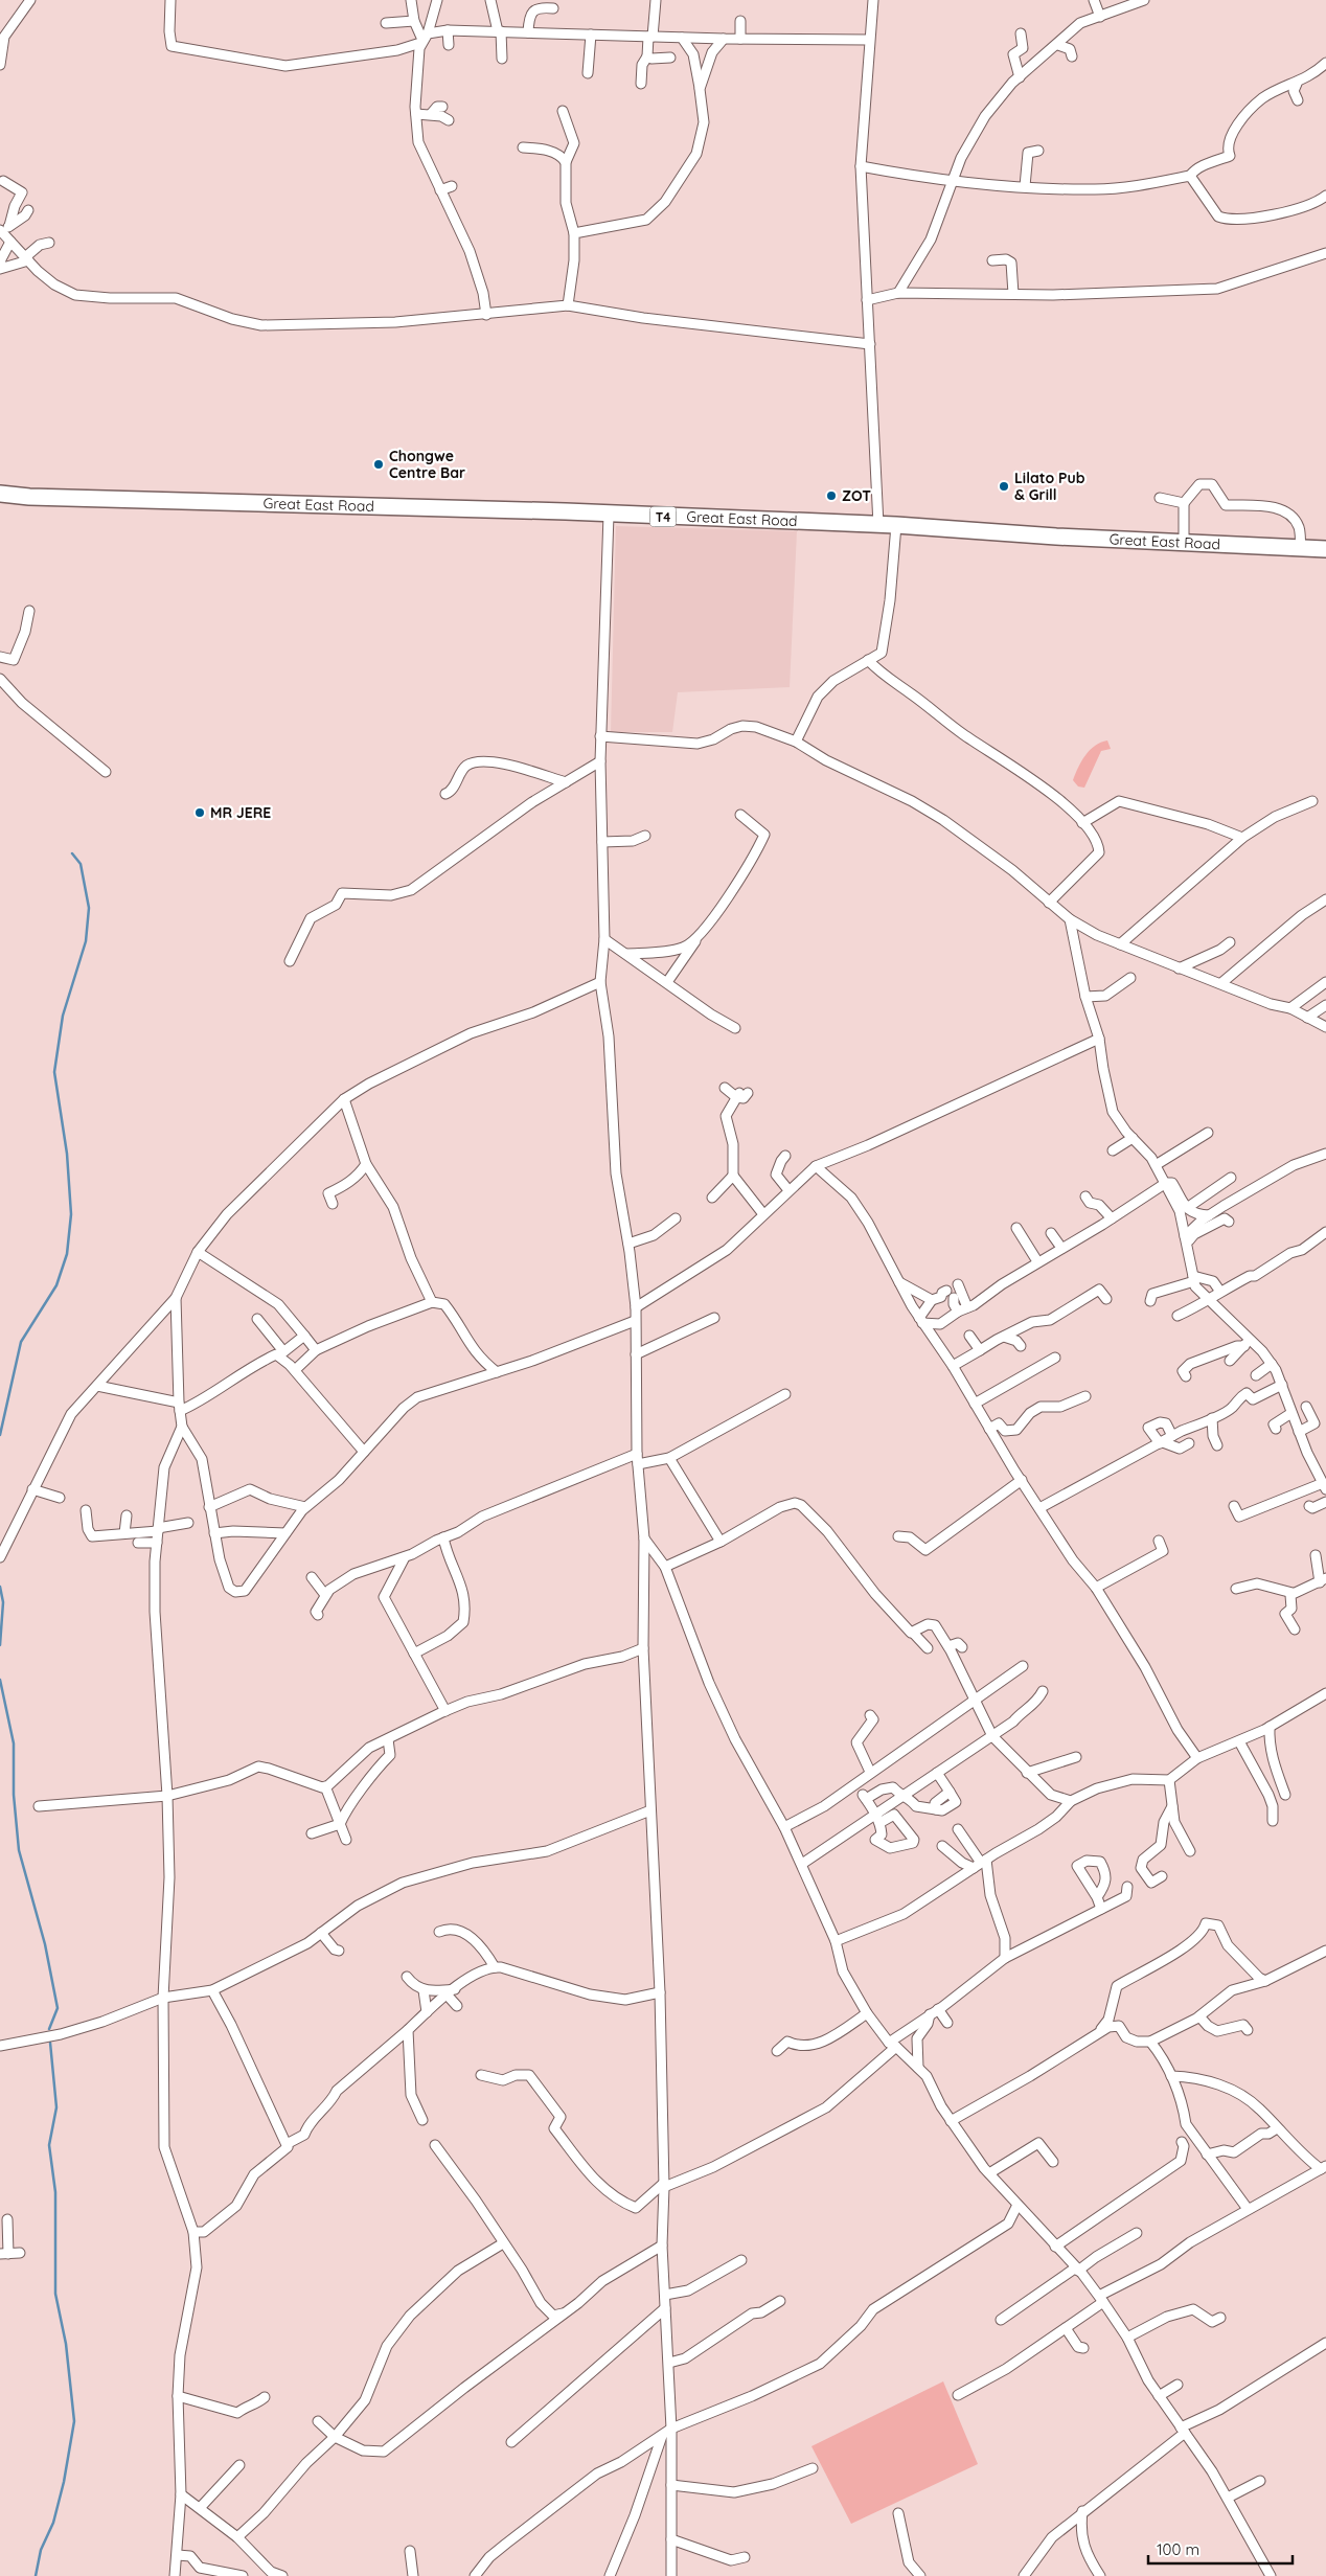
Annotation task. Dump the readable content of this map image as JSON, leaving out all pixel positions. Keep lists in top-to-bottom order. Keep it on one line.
{"streets":{"highway":["Great East Road","T4"]},"places":["Chongwe Centre Bar","Lilato Pub & Grill","ZOT","MR JERE"],"scale_bar":"100 m"}
